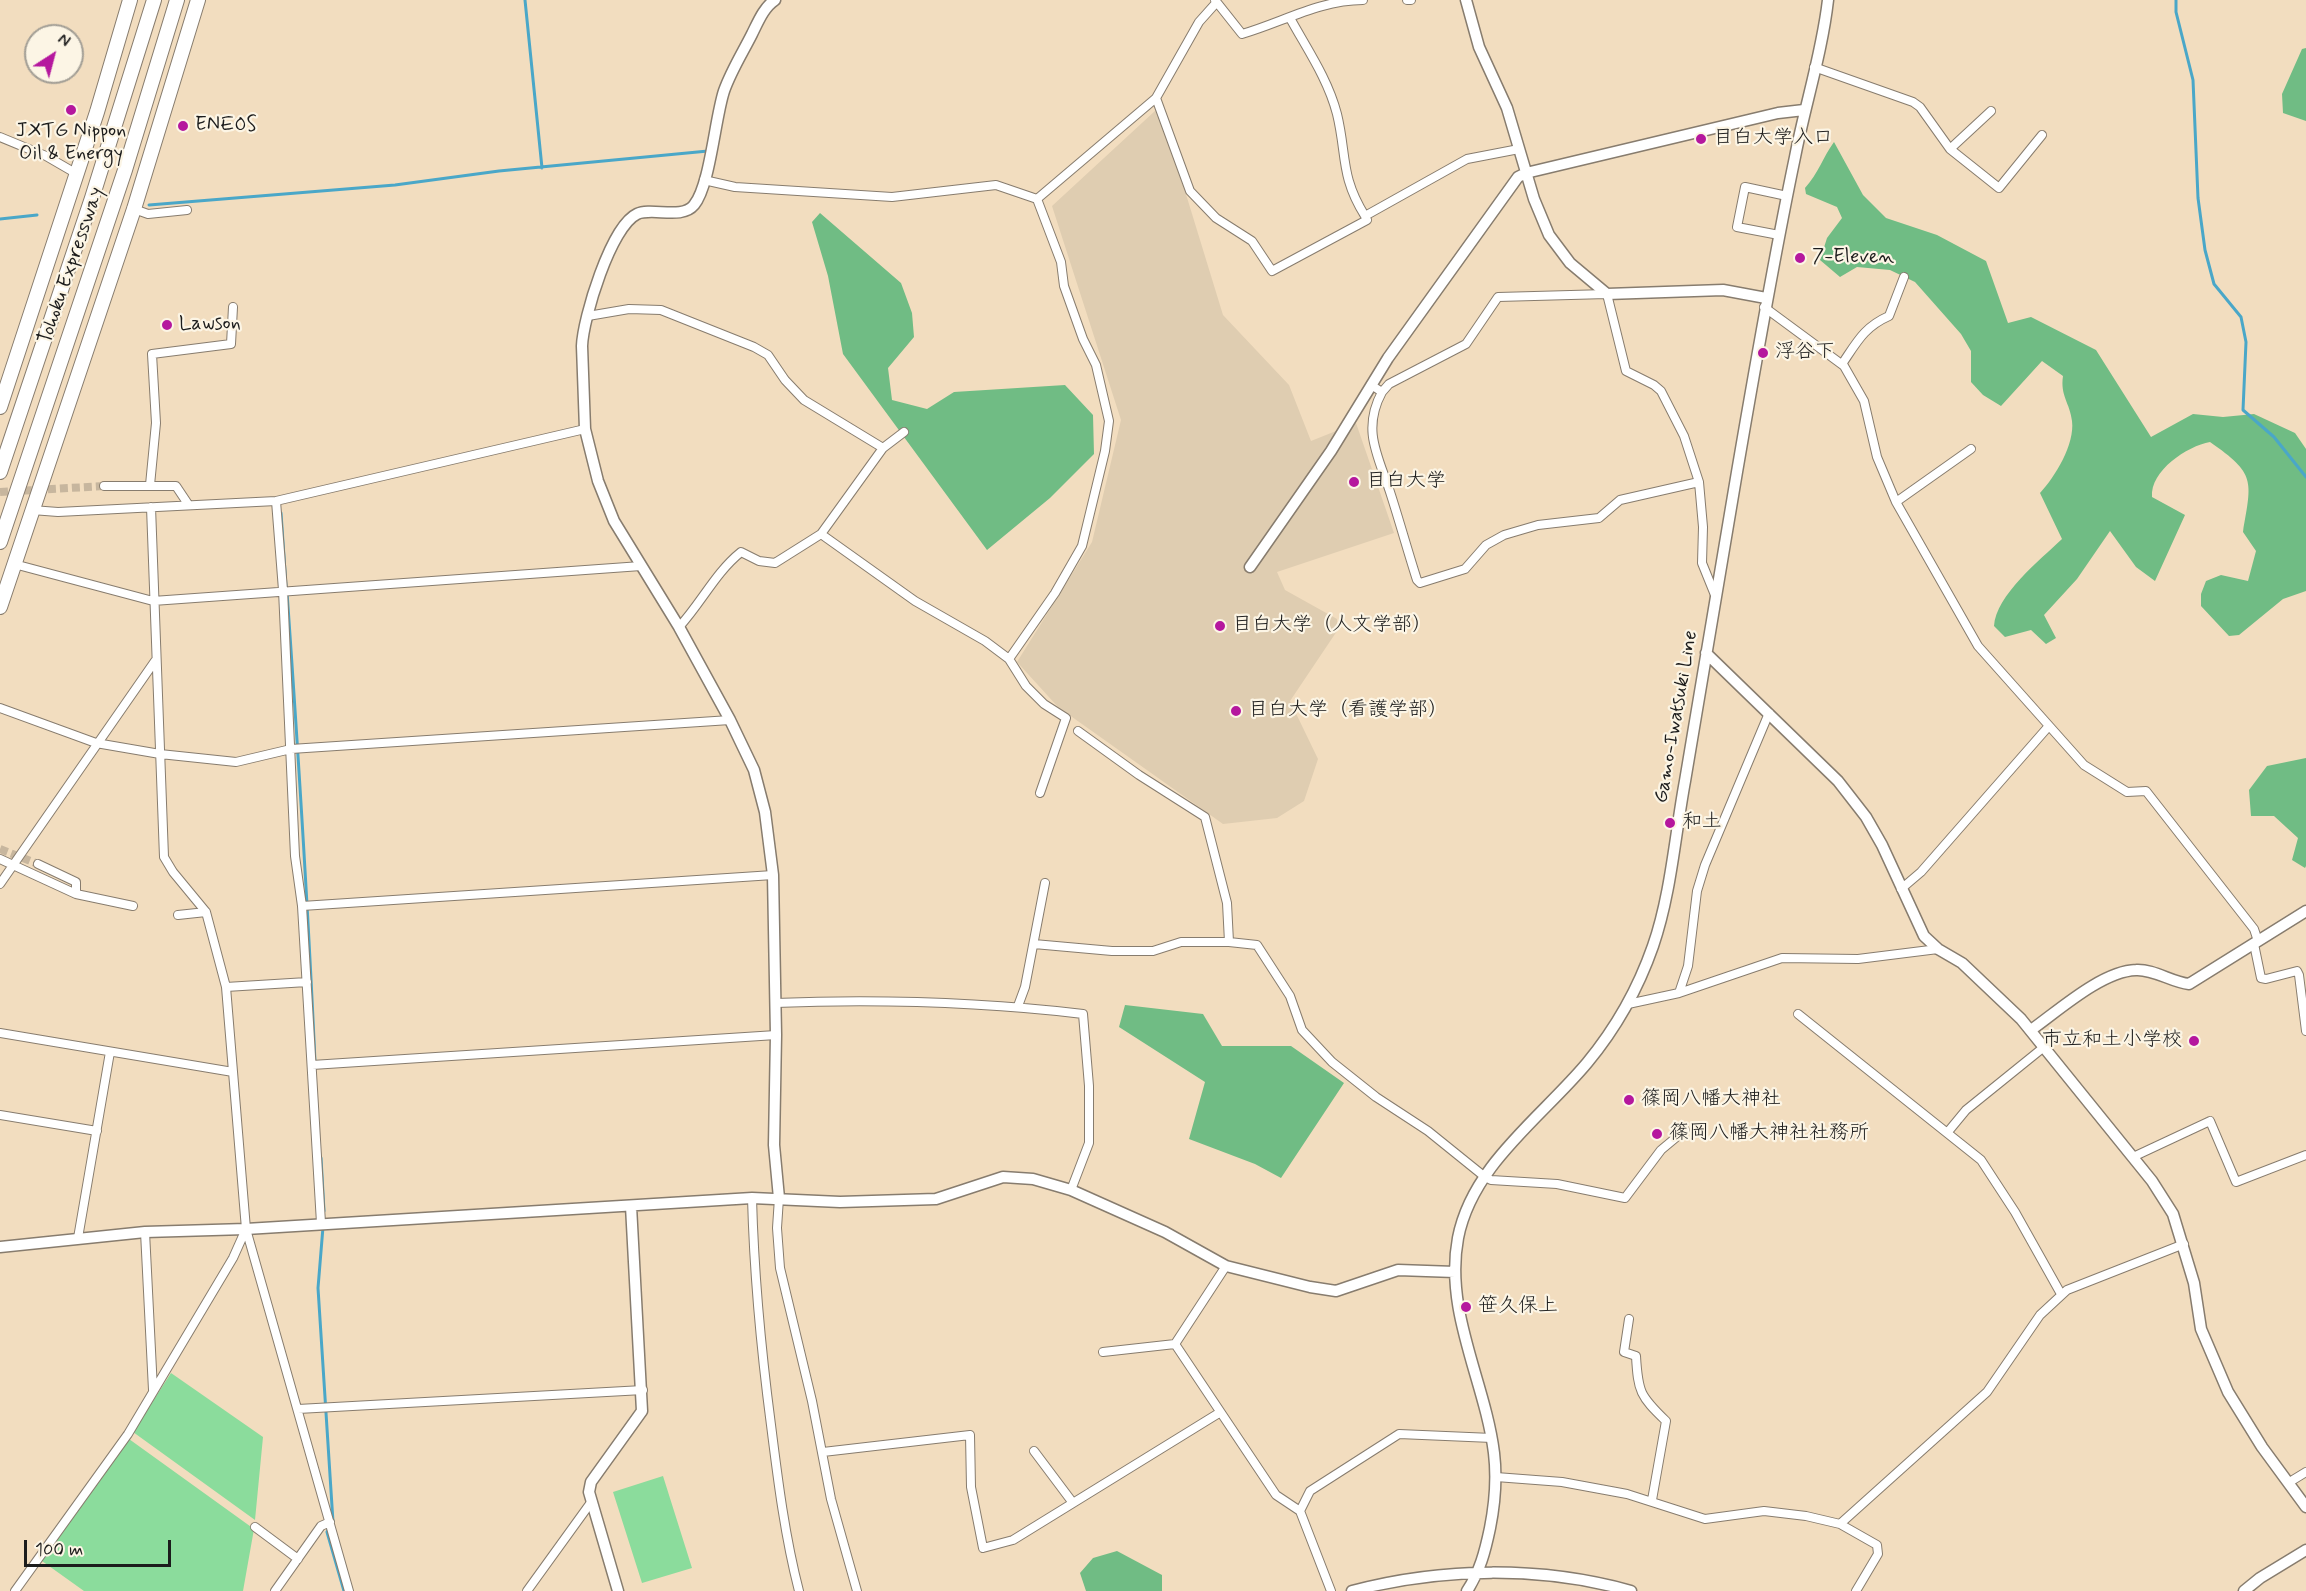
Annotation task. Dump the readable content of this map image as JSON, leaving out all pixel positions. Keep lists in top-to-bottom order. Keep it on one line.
{"streets":{"highway":["Tohoku Expressway"],"street":["Gamo-Iwatsuki Line"]},"places":["JXTG Nippon Oil & Energy","ENEOS","目白大学入口","7-Eleven","Lawson","浮谷下","目白大学","目白大学（人文学部）","目白大学（看護学部）","和土","市立和土小学校","篠岡八幡大神社","篠岡八幡大神社社務所","笹久保上"],"scale_bar":"100 m","north":"top right"}
